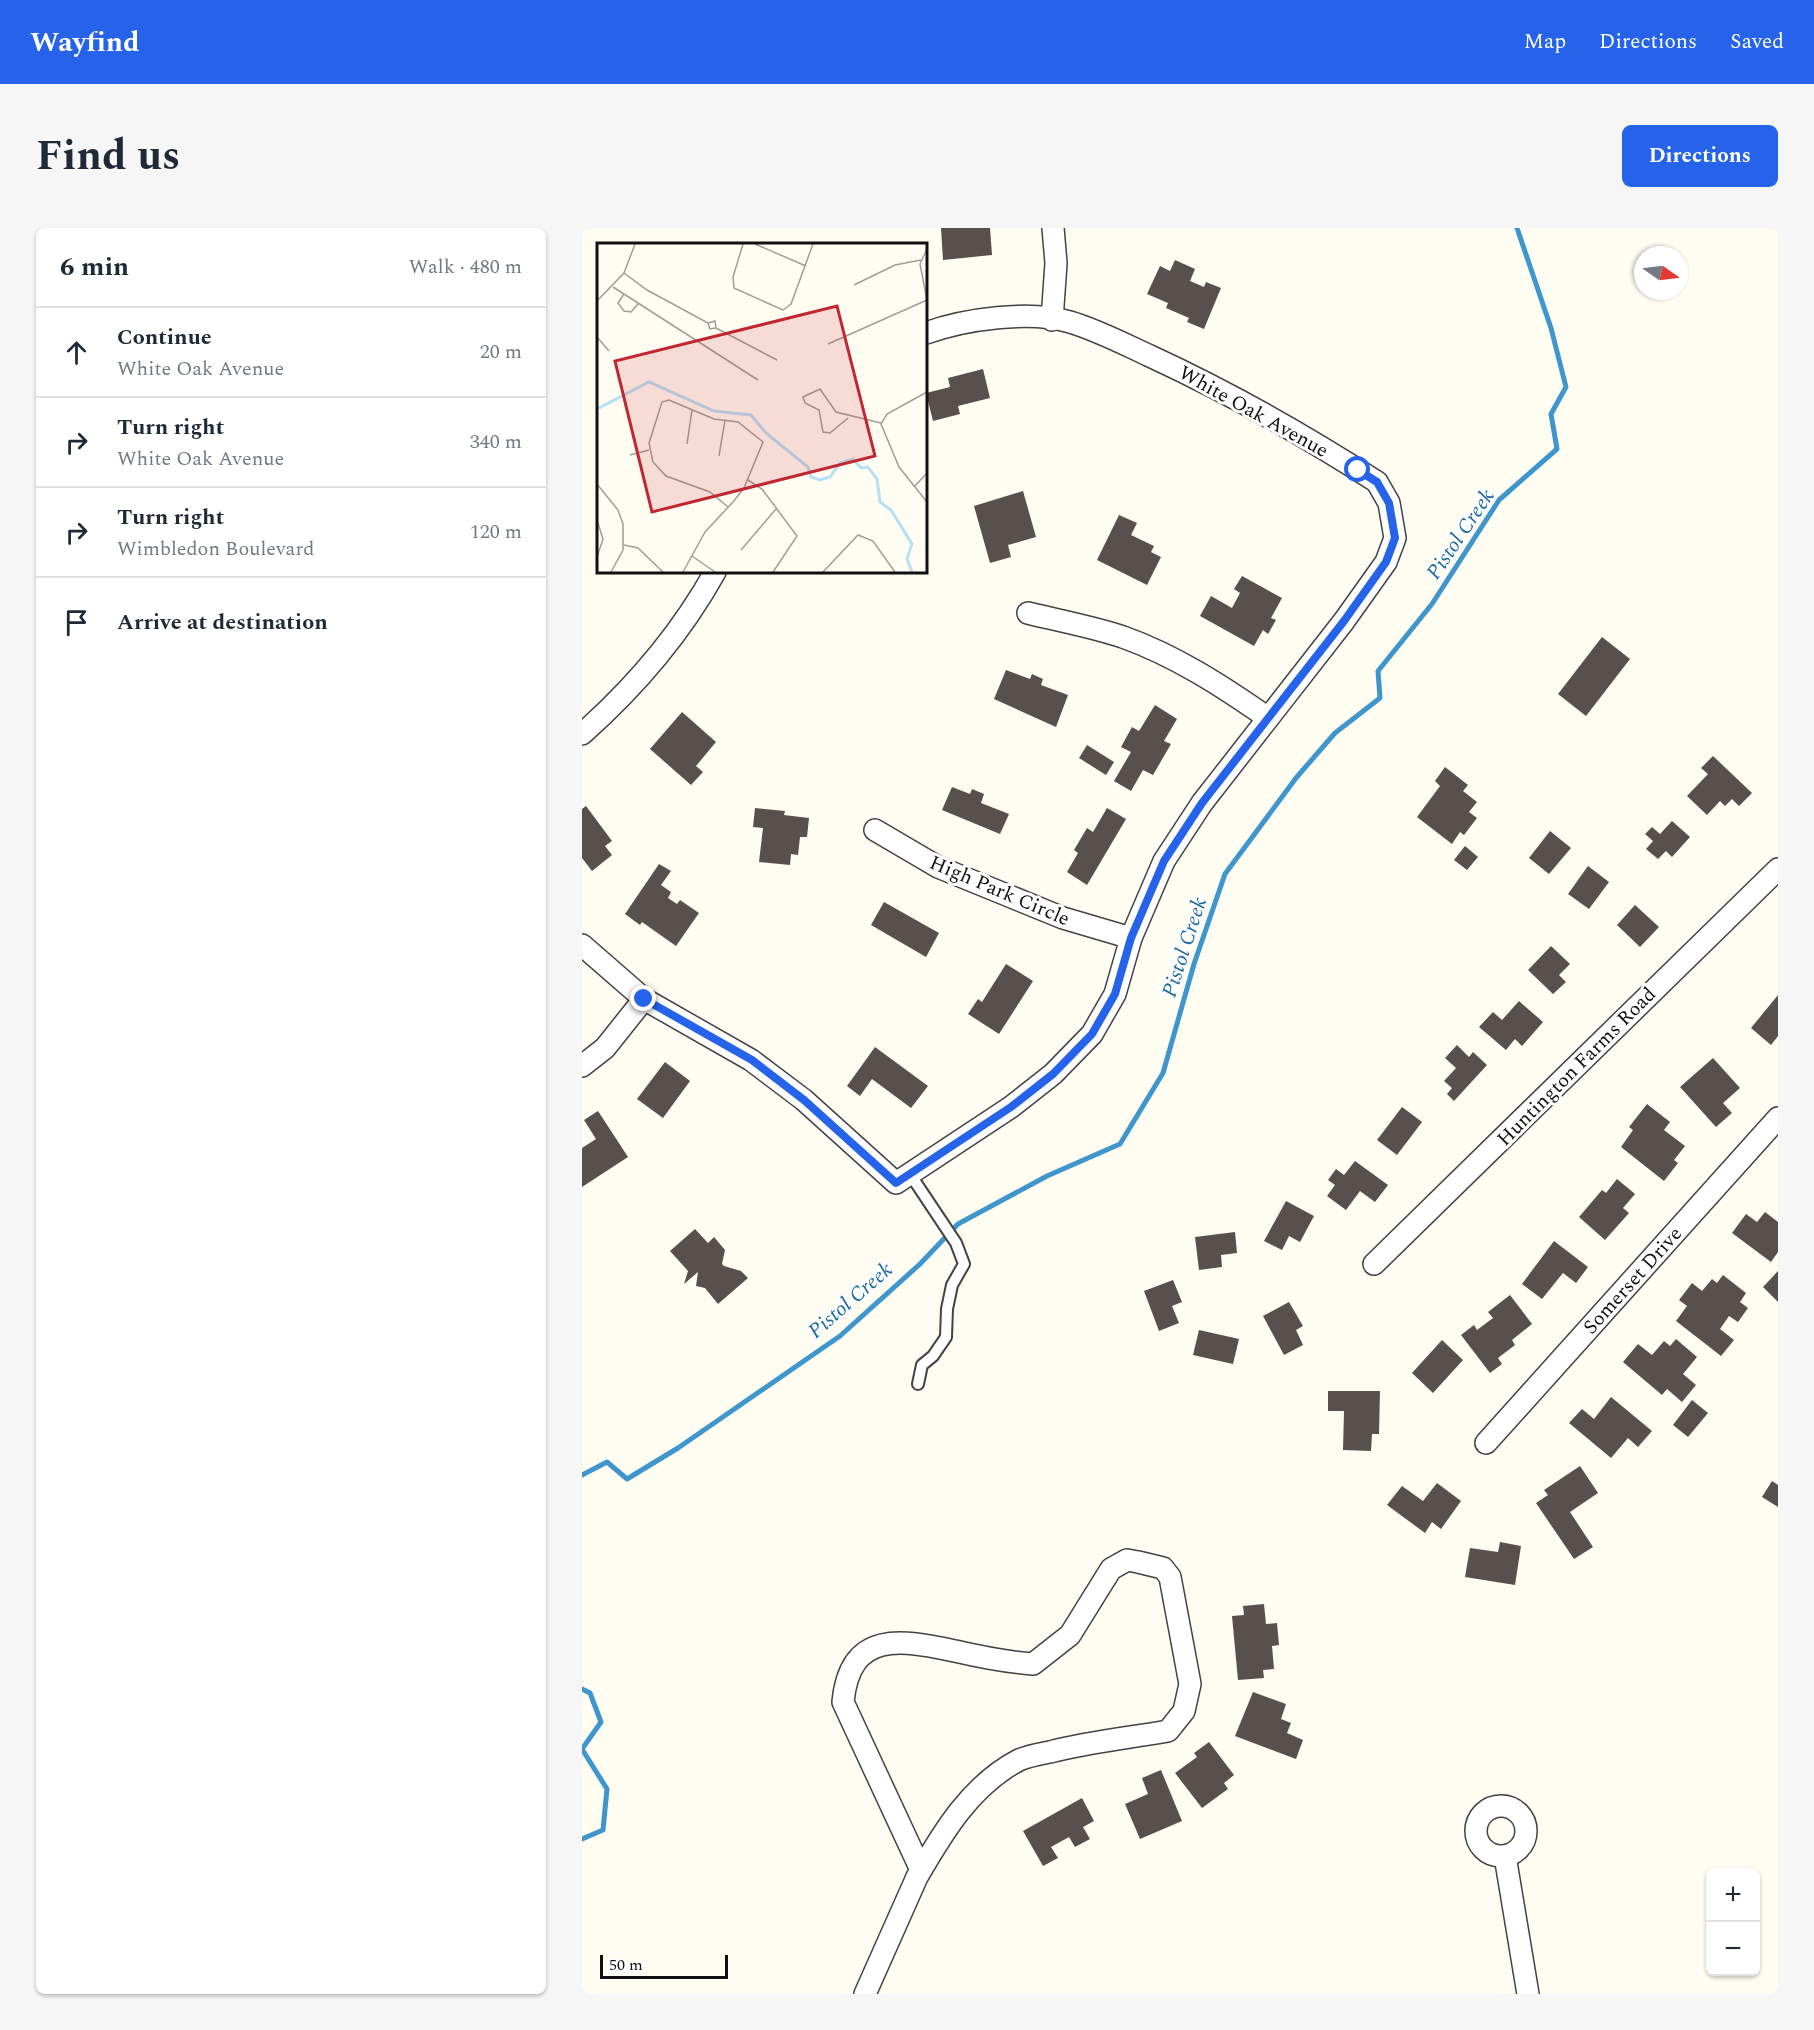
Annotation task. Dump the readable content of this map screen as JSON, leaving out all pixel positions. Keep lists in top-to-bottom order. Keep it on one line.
{"streets":{"street":["White Oak Avenue","High Park Circle","Huntington Farms Road","Somerset Drive"]},"crossings":[["White Oak Avenue","High Park Circle"]],"water":["Pistol Creek"],"scale_bar":"50 m","north":"right","page":{"header":"Wayfind","nav":["Map","Directions","Saved"],"title":"Find us","buttons":"Directions","heading":["6 min","Walk · 480 m"],"list":[["Continue","White Oak Avenue","20 m"],["Turn right","White Oak Avenue","340 m"],["Turn right","Wimbledon Boulevard","120 m"],"Arrive at destination"],"map_buttons":["+","−"],"scale":"50 m"}}
